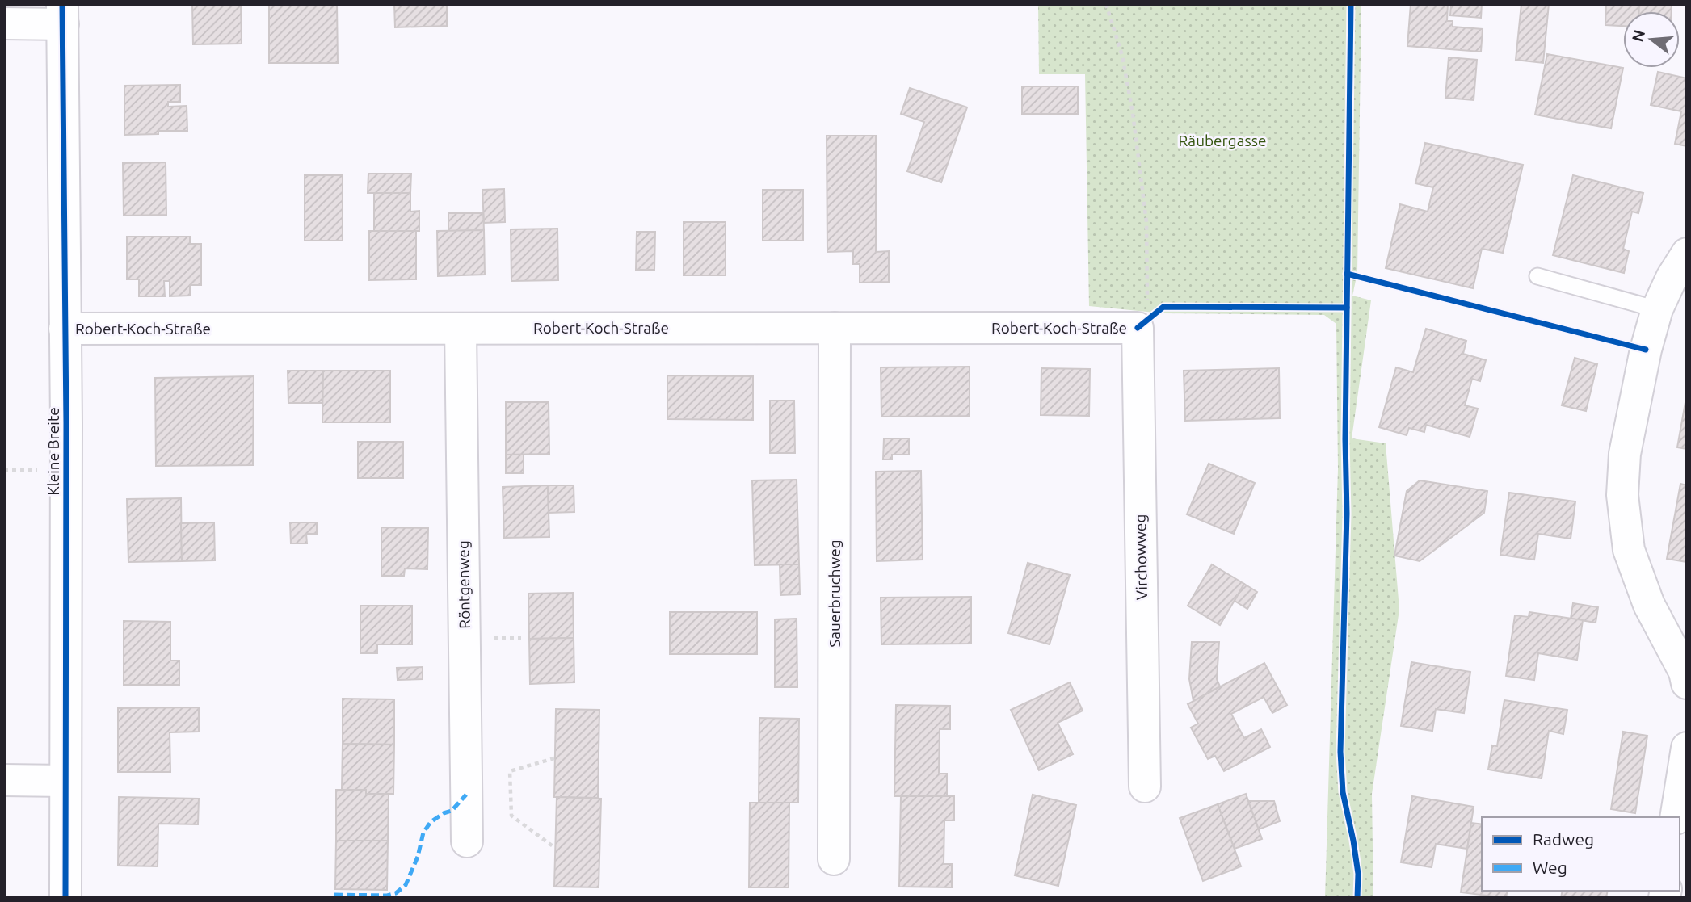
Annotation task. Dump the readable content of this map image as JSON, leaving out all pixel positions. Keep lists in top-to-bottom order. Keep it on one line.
{"streets":{"street":["Robert-Koch-Straße","Kleine Breite","Virchowweg","Röntgenweg","Sauerbruchweg"]},"crossings":[["Robert-Koch-Straße","Kleine Breite"],["Robert-Koch-Straße","Virchowweg"],["Robert-Koch-Straße","Röntgenweg"],["Robert-Koch-Straße","Sauerbruchweg"]],"parks":["Räubergasse"],"legend":["Radweg","Weg"],"north":"left"}
